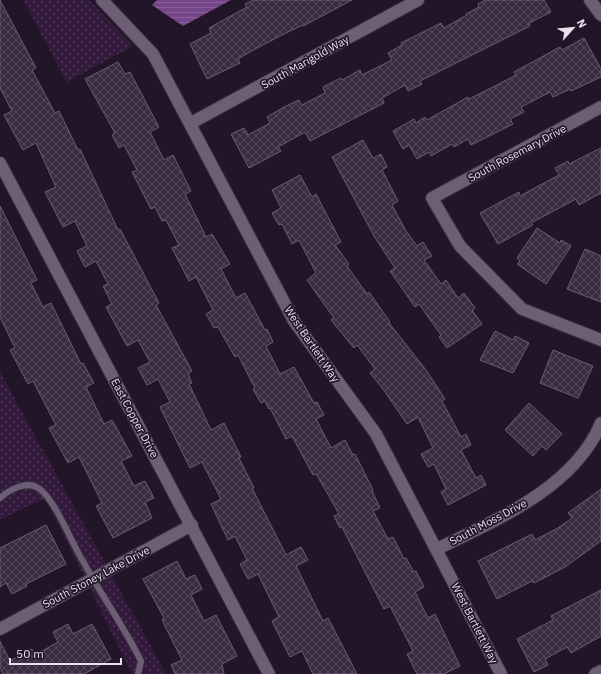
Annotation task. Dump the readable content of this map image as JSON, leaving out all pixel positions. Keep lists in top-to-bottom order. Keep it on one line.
{"streets":{"street":["South Marigold Way","South Rosemary Drive","West Bartlett Way","East Copper Drive","South Moss Drive","South Stoney Lake Drive"]},"crossings":[["South Marigold Way","West Bartlett Way"],["West Bartlett Way","South Moss Drive"],["East Copper Drive","South Stoney Lake Drive"]],"scale_bar":"50 m","north":"top right"}
